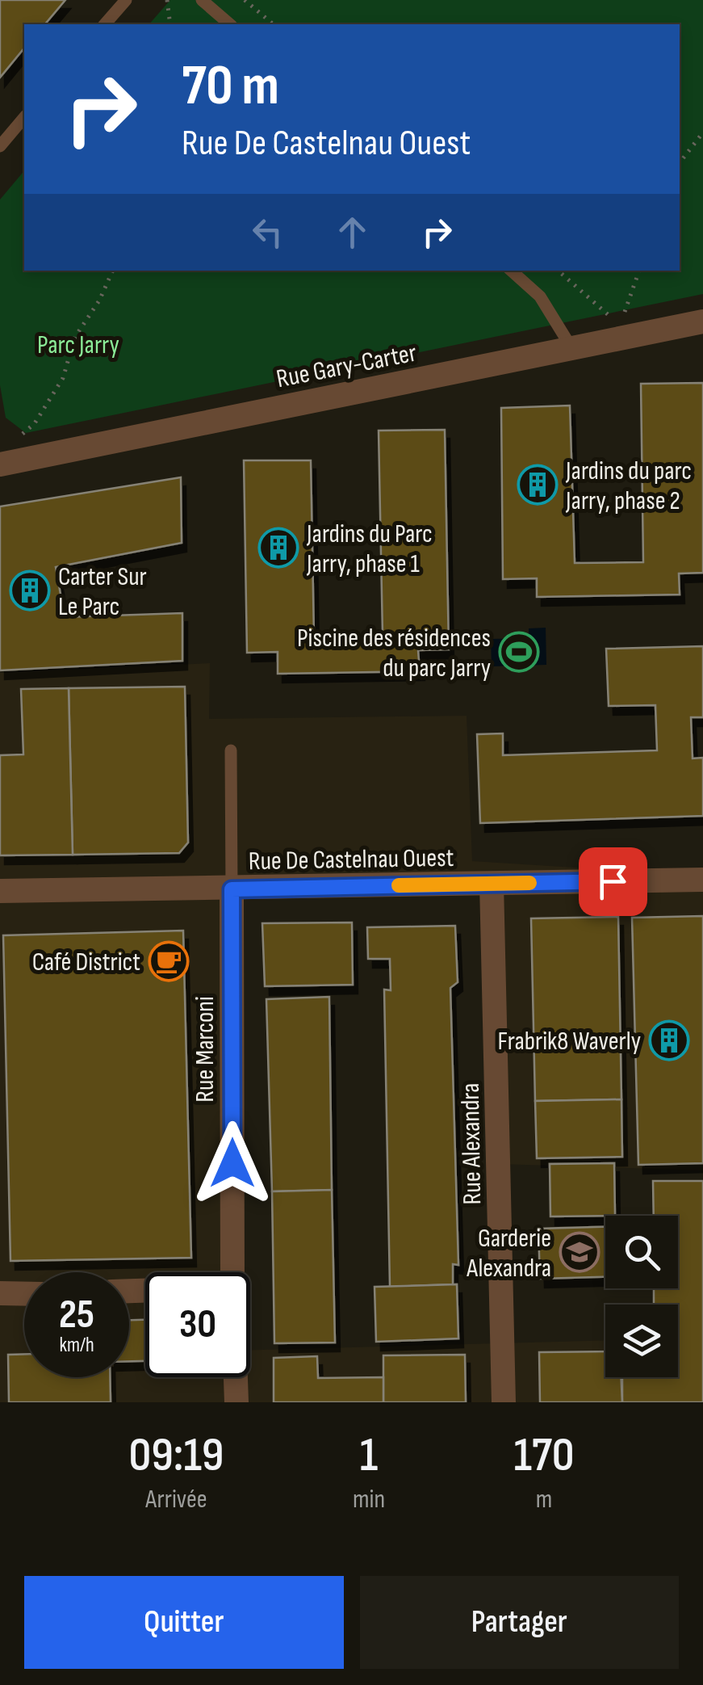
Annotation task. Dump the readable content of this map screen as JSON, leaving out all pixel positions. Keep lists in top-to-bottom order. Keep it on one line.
{"streets":{"street":["Rue Gary-Carter","Rue De Castelnau Ouest","Rue Marconi","Rue Alexandra"]},"crossings":[["Rue De Castelnau Ouest","Rue Marconi"],["Rue De Castelnau Ouest","Rue Alexandra"]],"parks":["Parc Jarry"],"places":{"building":["Jardins du parc Jarry, phase 2","Jardins du Parc Jarry, phase 1","Carter Sur Le Parc","Frabrik8 Waverly"],"sports":["Piscine des résidences du parc Jarry"],"cafe":["Café District"],"school or university":["Garderie Alexandra"]},"page":{"turn":["70 m","Rue De Castelnau Ouest"],"speed":"25 km/h","limit":"30","eta":["09:19","Arrivée","1","min","170","m"],"buttons":["Quitter","Partager"]}}
